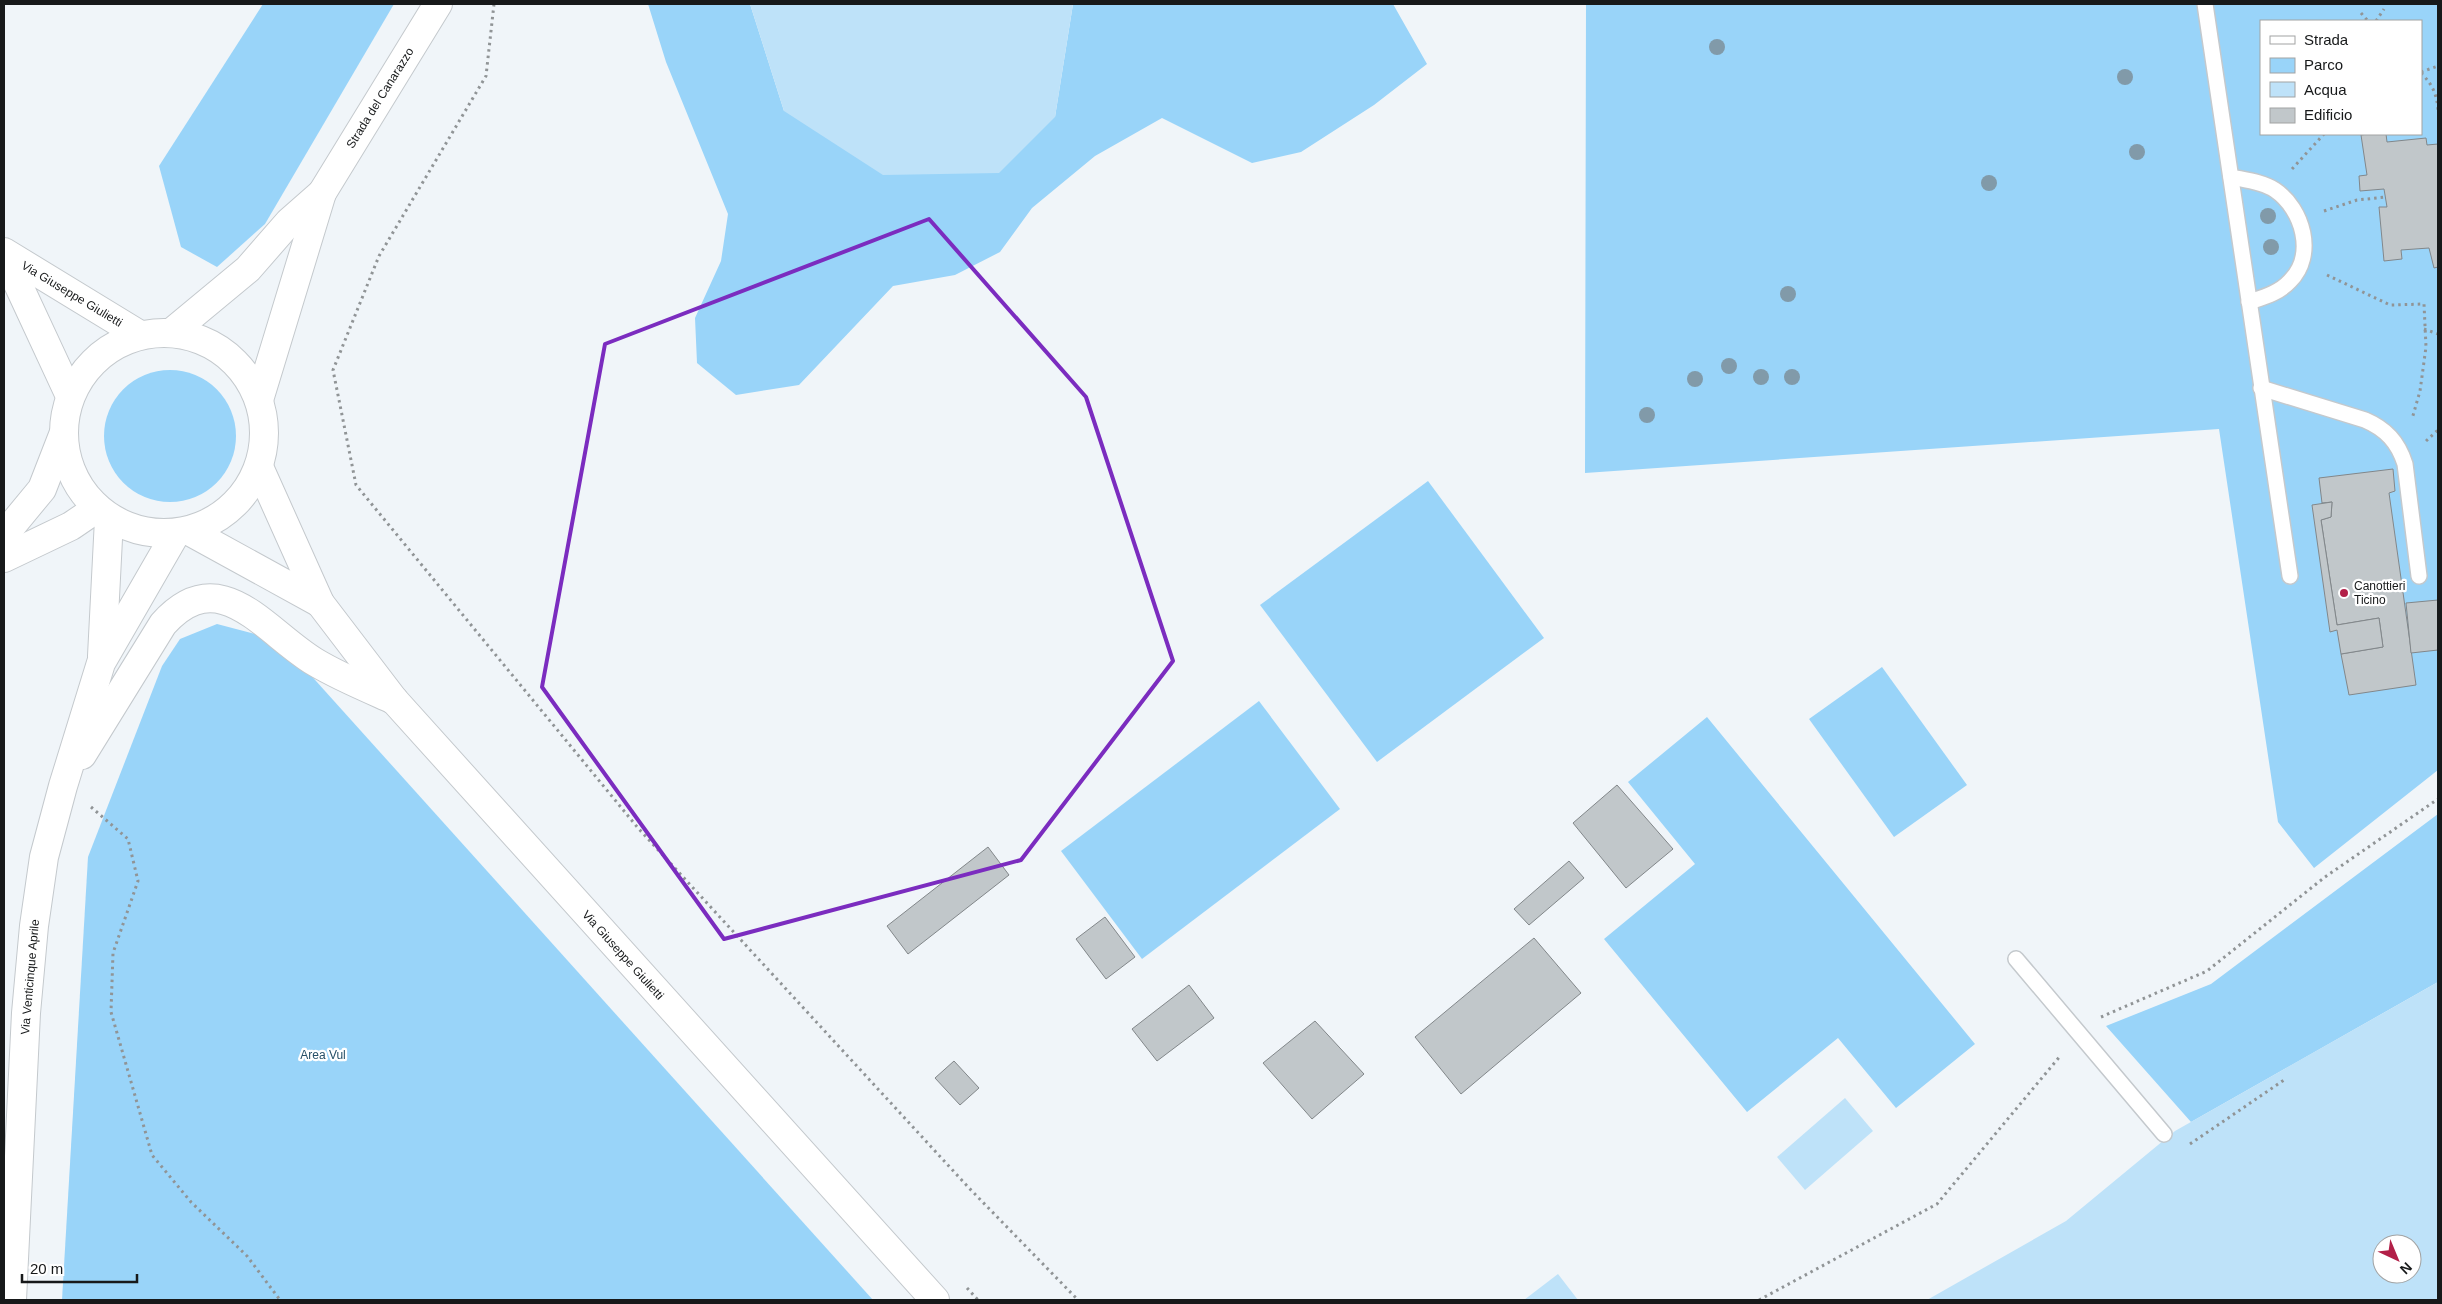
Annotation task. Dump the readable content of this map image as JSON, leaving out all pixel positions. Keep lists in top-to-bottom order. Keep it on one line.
{"streets":{"street":["Strada del Canarazzo","Via Giuseppe Giulietti","Via Venticinque Aprile"]},"crossings":[["Via Giuseppe Giulietti","Via Venticinque Aprile"]],"parks":["Area Vul"],"places":["Canottieri Ticino"],"legend":["Strada","Parco","Acqua","Edificio"],"scale_bar":"20 m","north":"bottom right"}
